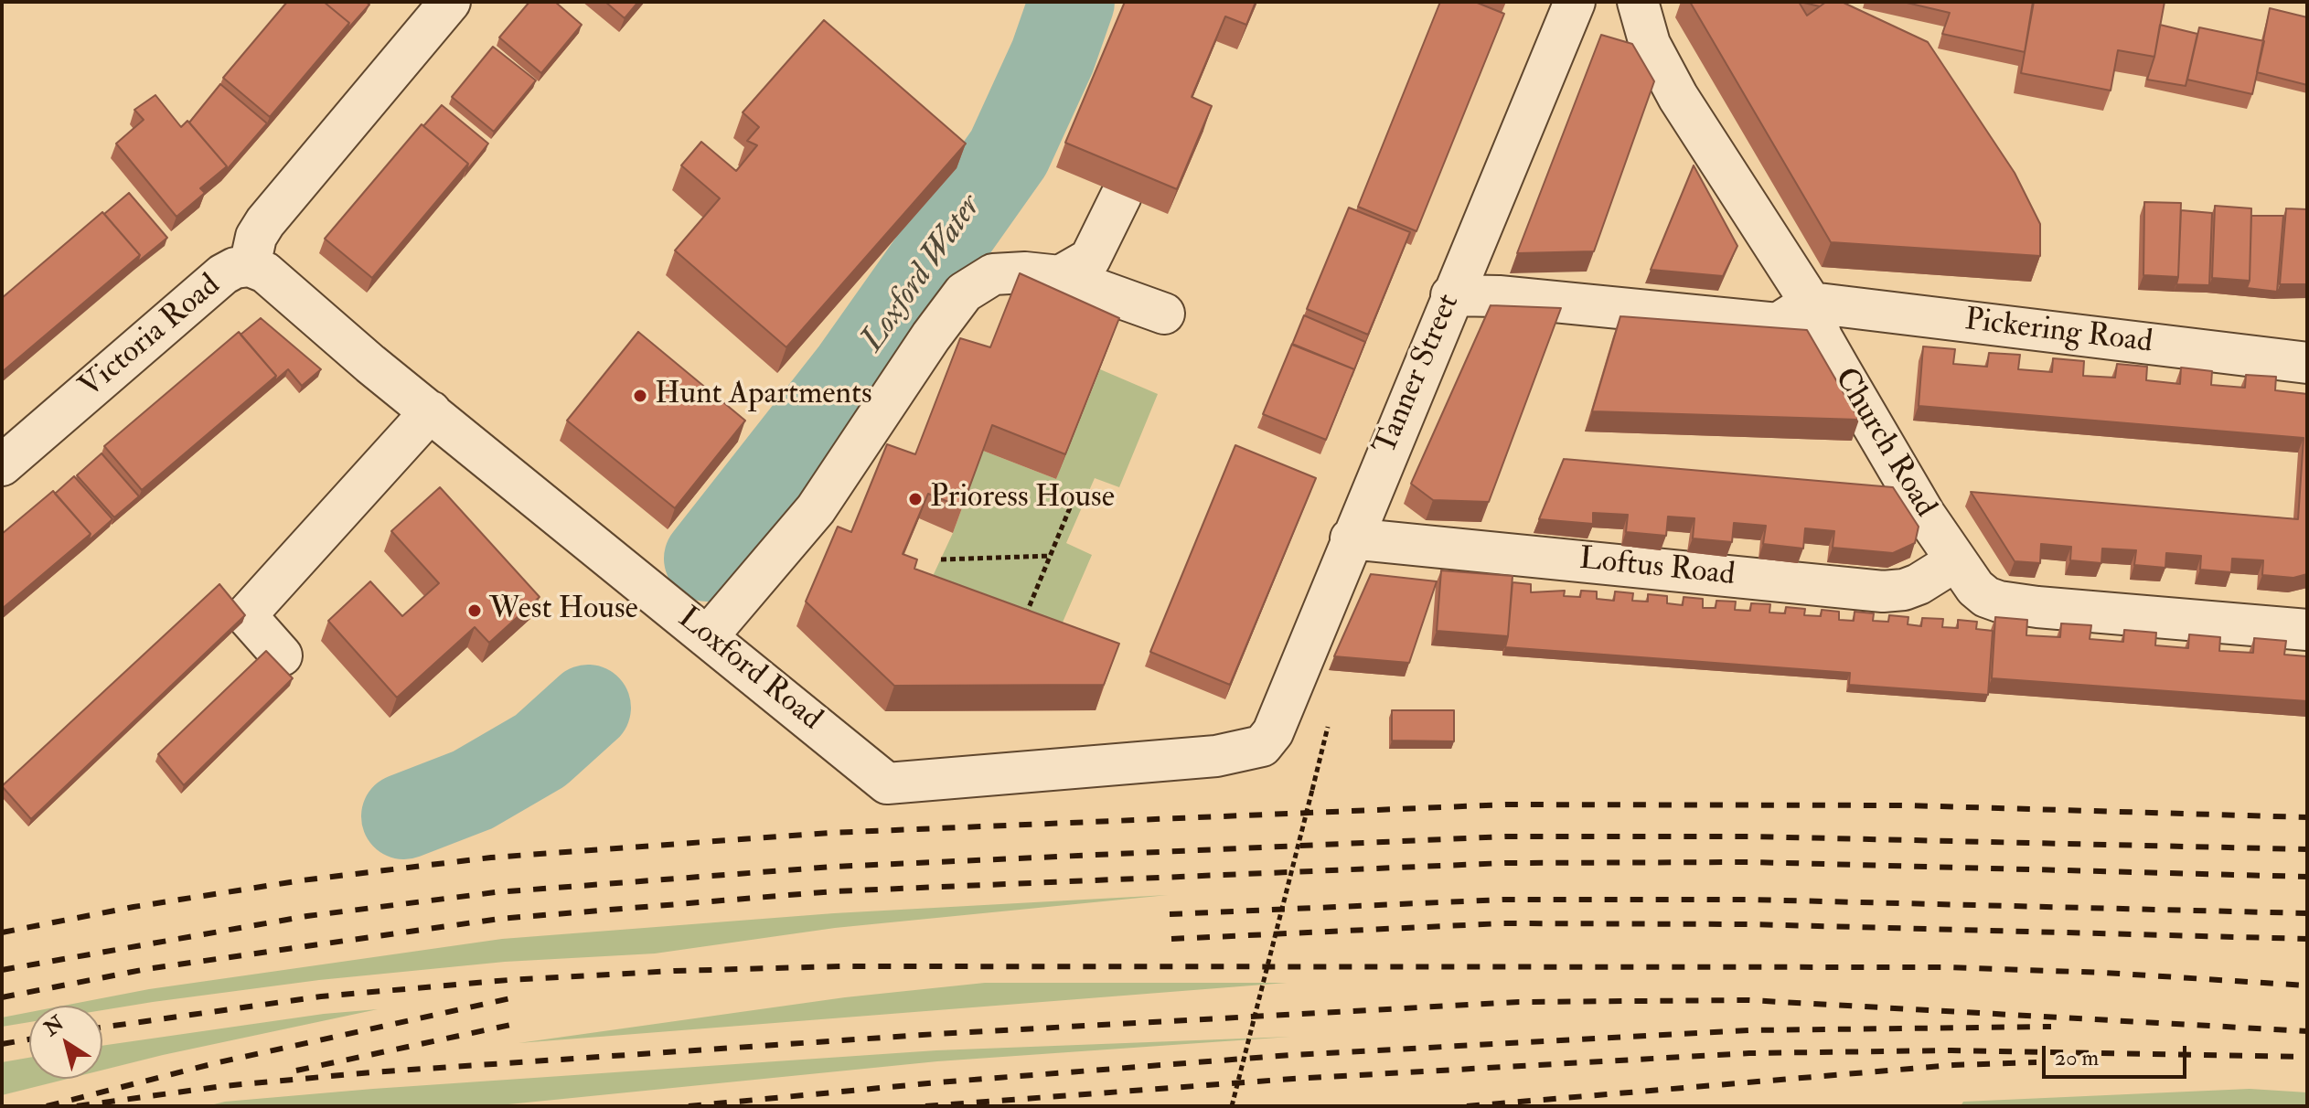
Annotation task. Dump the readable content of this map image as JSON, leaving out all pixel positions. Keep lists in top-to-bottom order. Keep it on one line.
{"streets":{"street":["Pickering Road","Victoria Road","Tanner Street","Church Road","Loftus Road","Loxford Road"]},"crossings":[["Pickering Road","Church Road"],["Victoria Road","Loxford Road"],["Tanner Street","Loftus Road"],["Tanner Street","Loxford Road"],["Church Road","Loftus Road"]],"water":["Loxford Water"],"places":["Hunt Apartments","Prioress House","West House"],"scale_bar":"20 m","north":"top left"}
